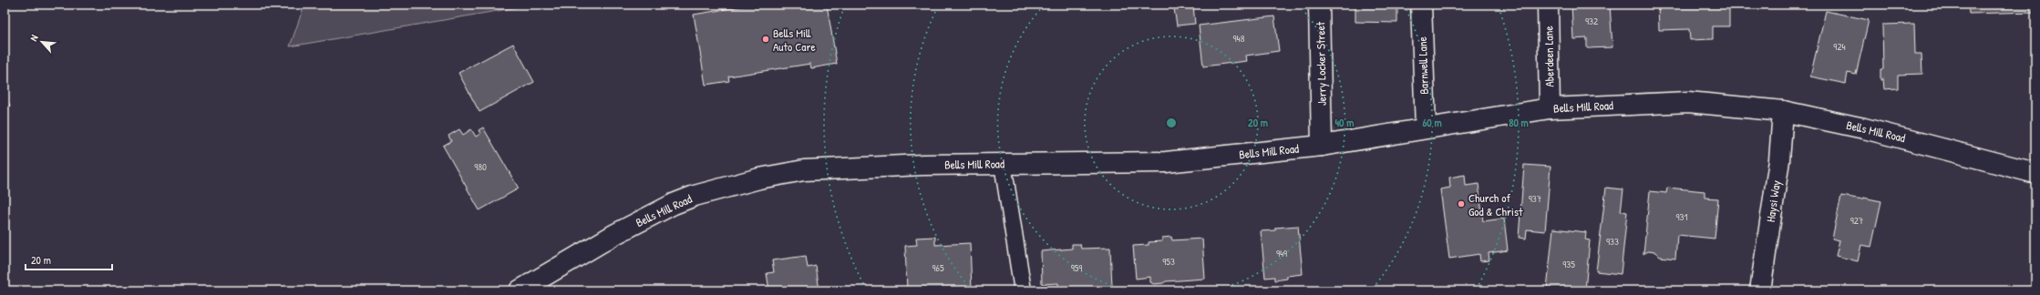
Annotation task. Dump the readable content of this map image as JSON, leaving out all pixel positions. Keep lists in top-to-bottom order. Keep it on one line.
{"streets":{"street":["Aberdeen Lane","Jerry Locker Street","Barnwell Lane","Bells Mill Road","Haysi Way"]},"crossings":[["Aberdeen Lane","Bells Mill Road"],["Jerry Locker Street","Bells Mill Road"],["Barnwell Lane","Bells Mill Road"],["Bells Mill Road","Haysi Way"]],"places":["Bells Mill Auto Care","Church of God & Christ"],"house_numbers":["932","948","924","980","937","931","927","933","949","953","935","965","959"],"scale_bar":"20 m","north":"top left","rings":["20 m","40 m","60 m","80 m"]}
